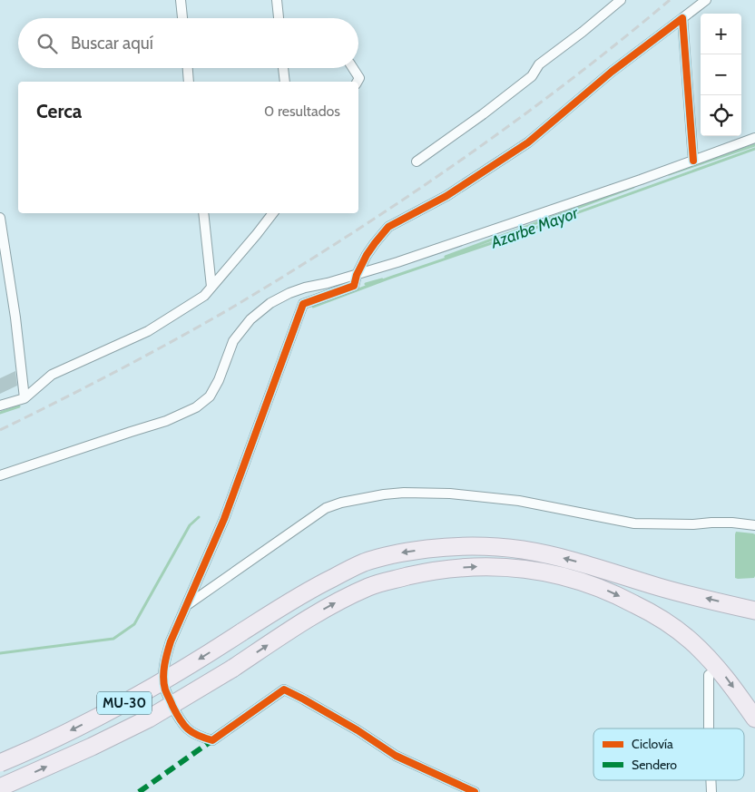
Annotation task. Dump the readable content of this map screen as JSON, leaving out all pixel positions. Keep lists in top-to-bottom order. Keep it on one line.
{"streets":{"highway":["MU-30"]},"water":["Azarbe Mayor"],"legend":["Ciclovía","Sendero"],"page":{"map_buttons":["+","−"],"search":"Buscar aquí","heading":["Cerca","0 resultados"]}}
